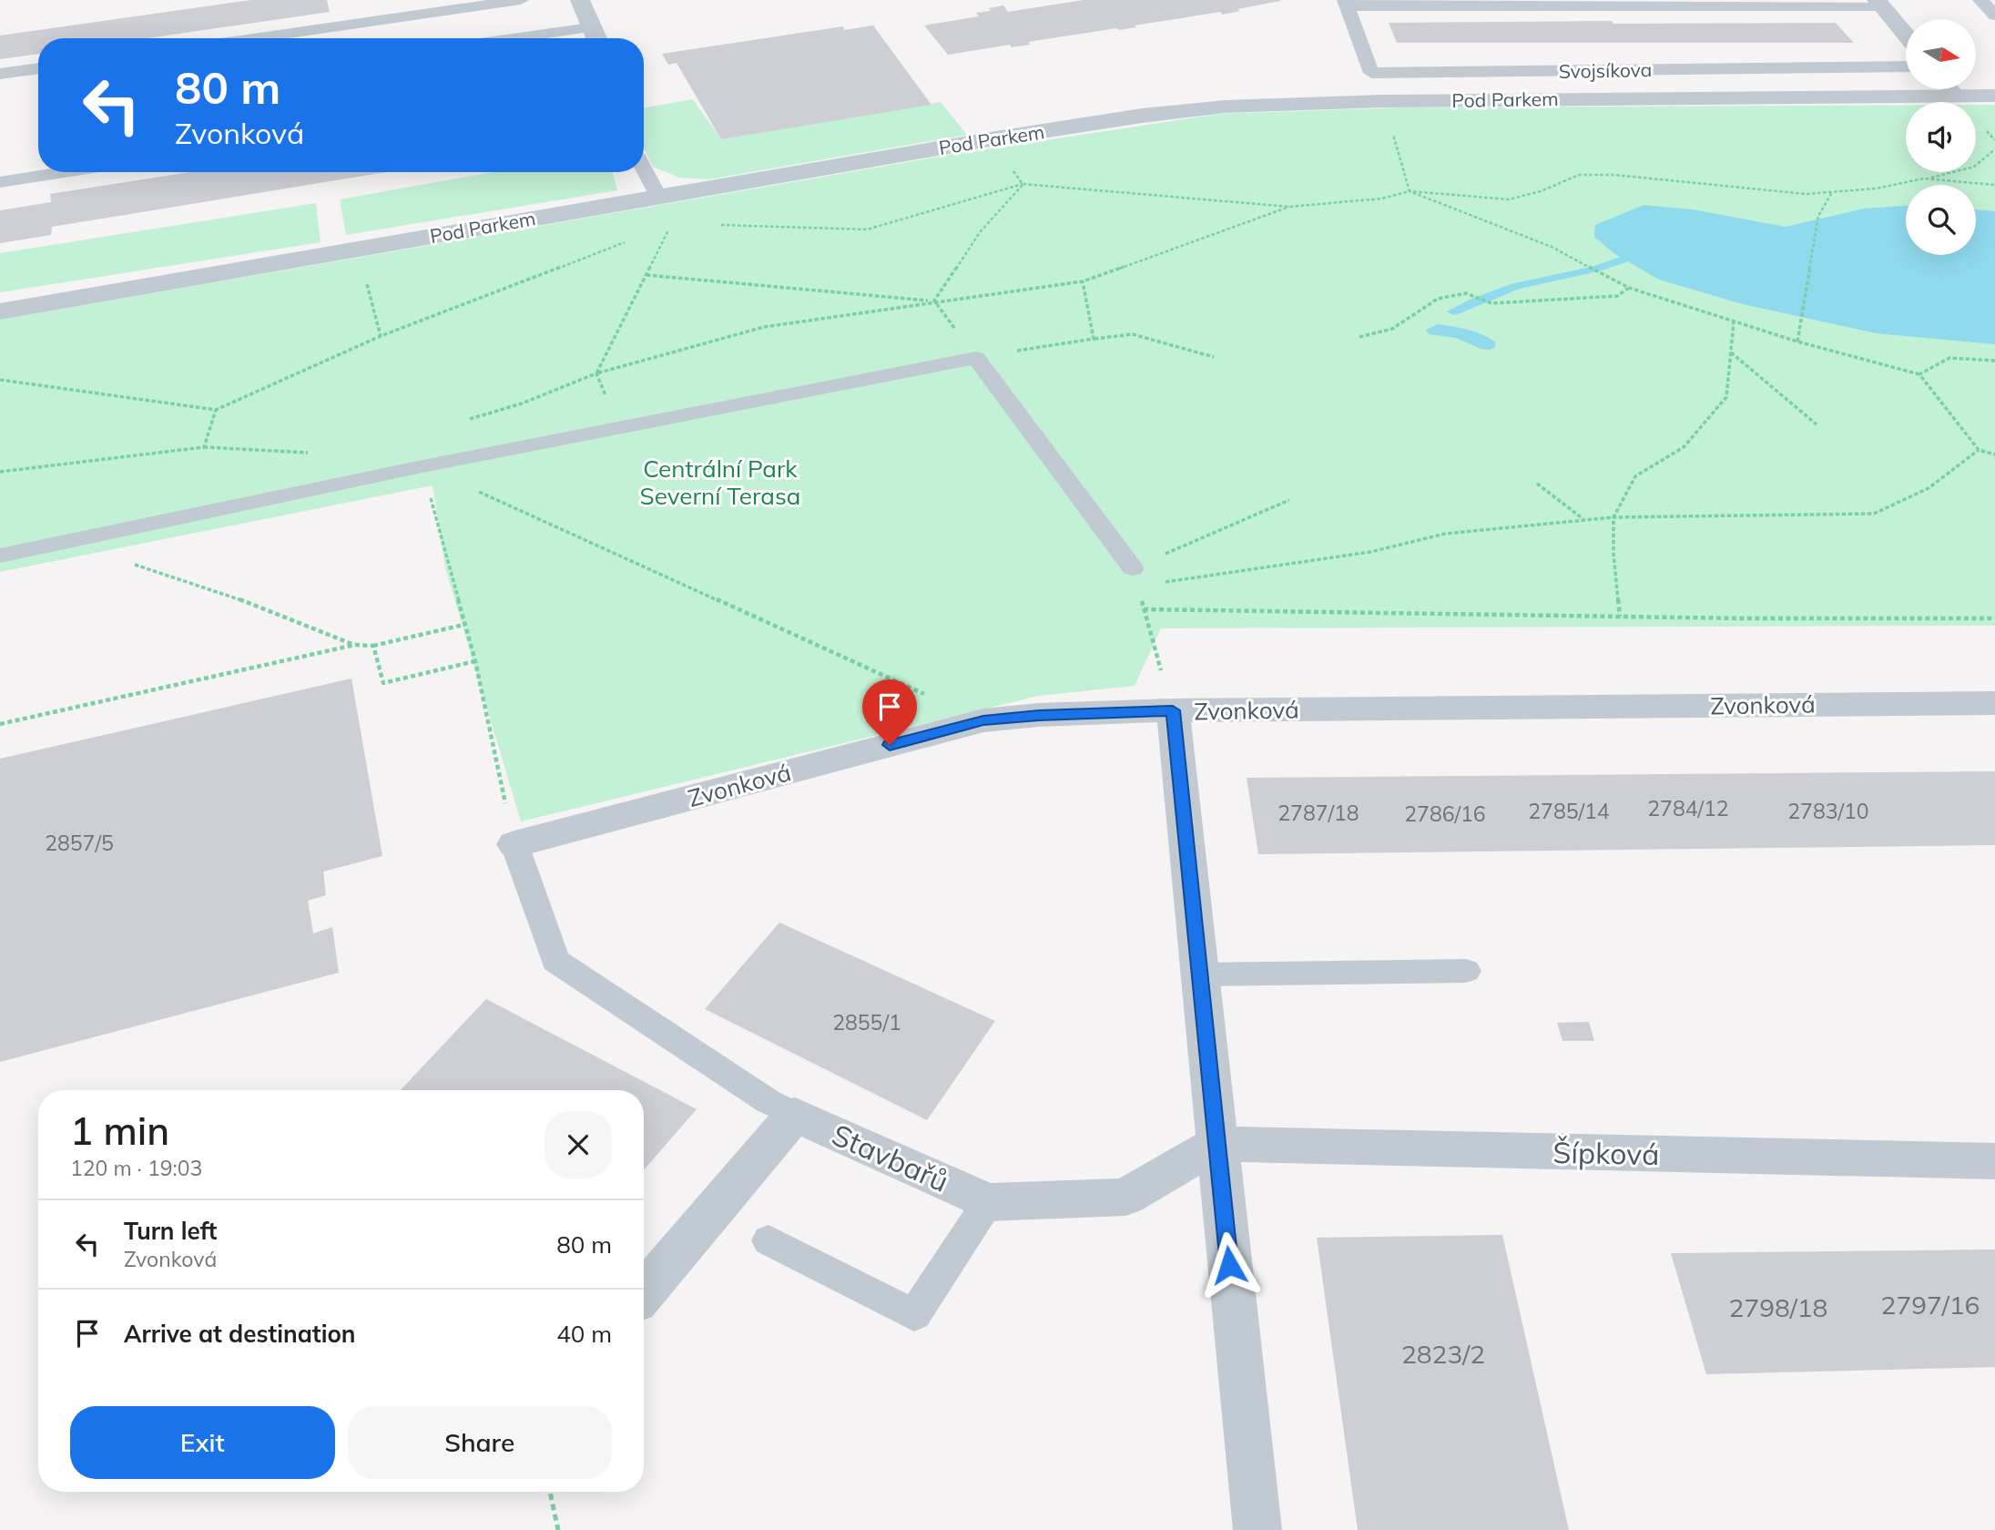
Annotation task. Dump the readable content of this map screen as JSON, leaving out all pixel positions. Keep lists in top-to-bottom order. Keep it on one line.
{"streets":{"street":["Pod Parkem","Zvonková","Šípková","Stavbařů"],"lane":["Svojsíkova"]},"crossings":[["Šípková","Stavbařů"]],"parks":["Centrální Park Severní Terasa"],"house_numbers":["2784/12","2785/14","2783/10","2787/18","2786/16","2857/5","2855/1","2797/16","2798/18","2823/2"],"north":"right","page":{"turn":["80 m","Zvonková"],"heading":["1 min","120 m · 19:03"],"list":[{"name":"Turn left","note":"Zvonková","value":"80 m"},{"name":"Arrive at destination","value":"40 m"}],"buttons":["Exit","Share"]}}
